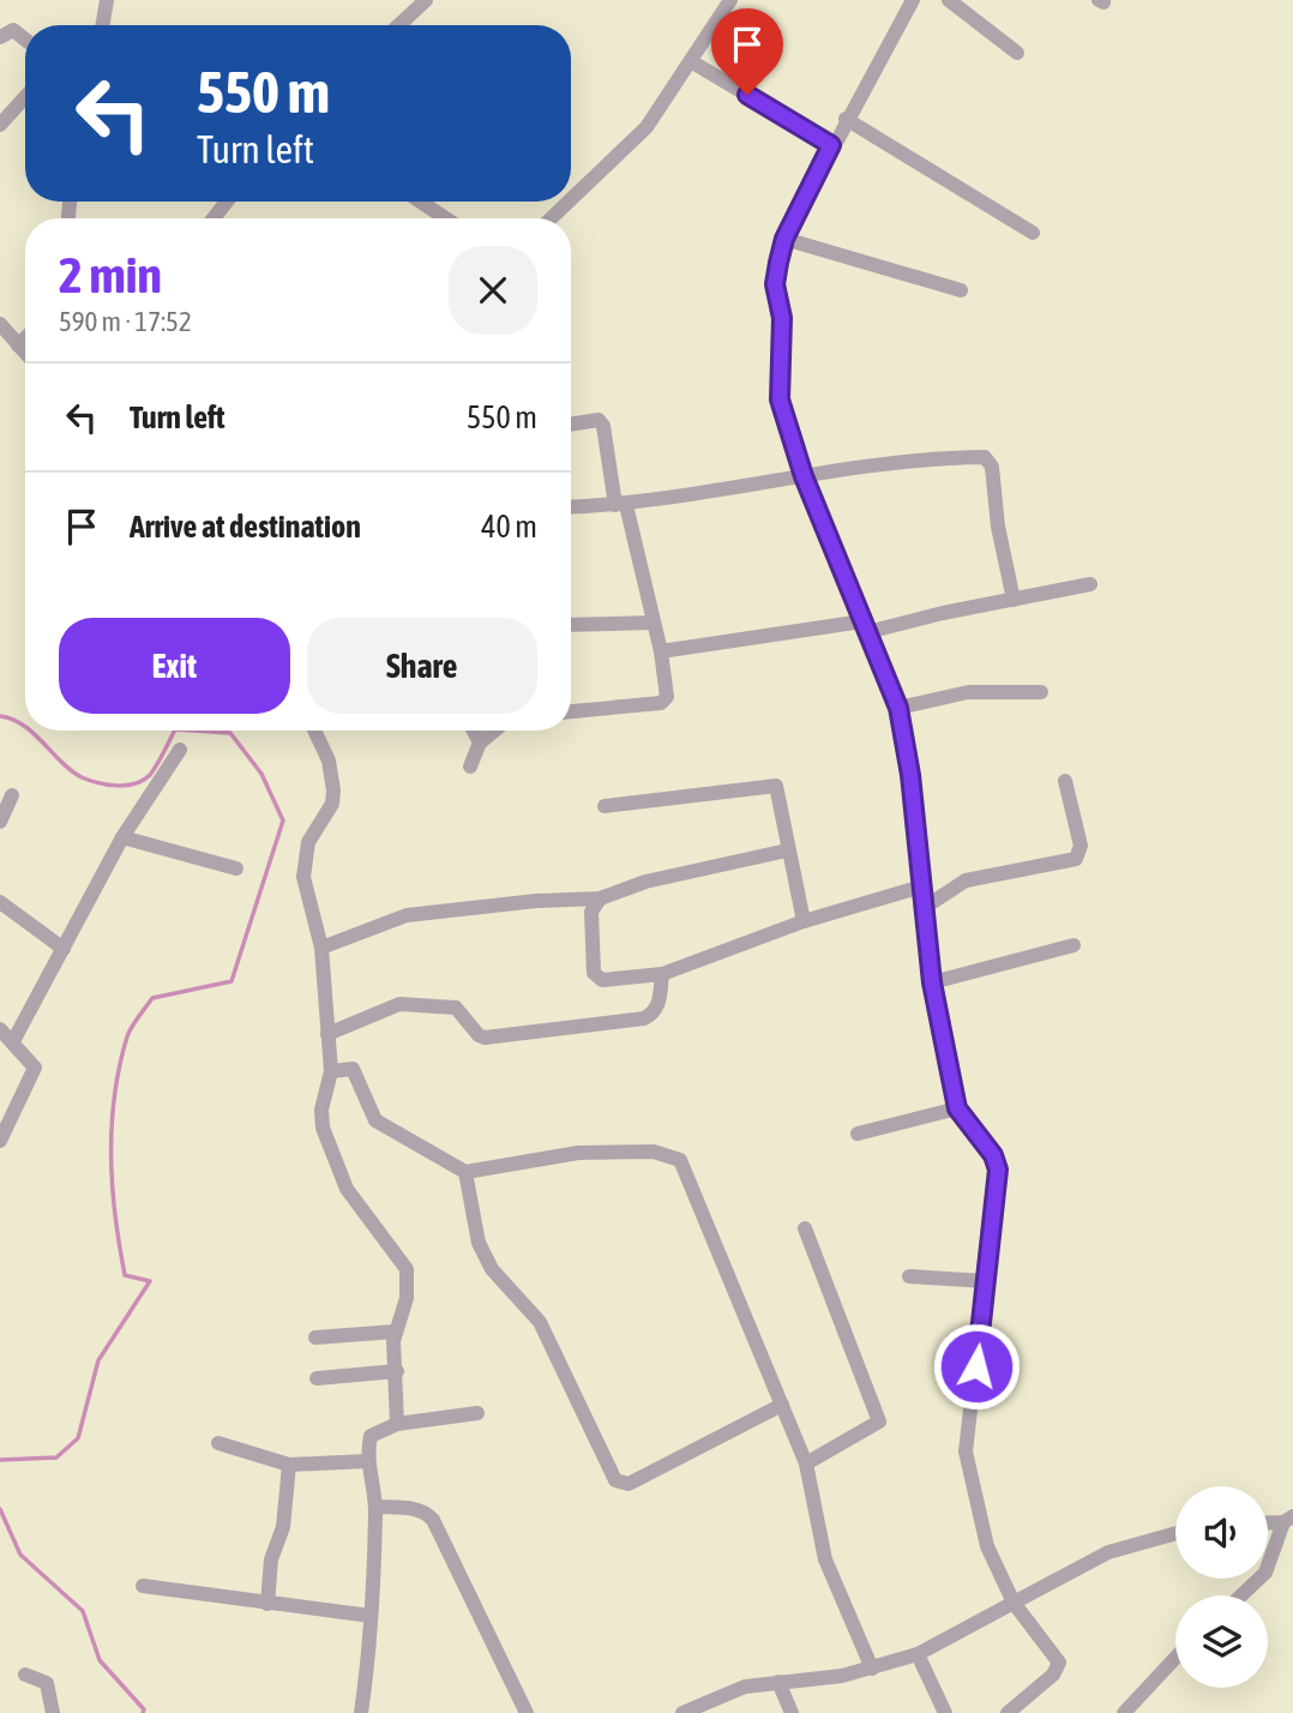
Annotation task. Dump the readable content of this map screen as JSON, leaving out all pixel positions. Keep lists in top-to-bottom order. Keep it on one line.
{"page":{"turn":["550 m","Turn left"],"heading":["2 min","590 m · 17:52"],"list":[{"name":"Turn left","value":"550 m"},{"name":"Arrive at destination","value":"40 m"}],"buttons":["Exit","Share"]}}
